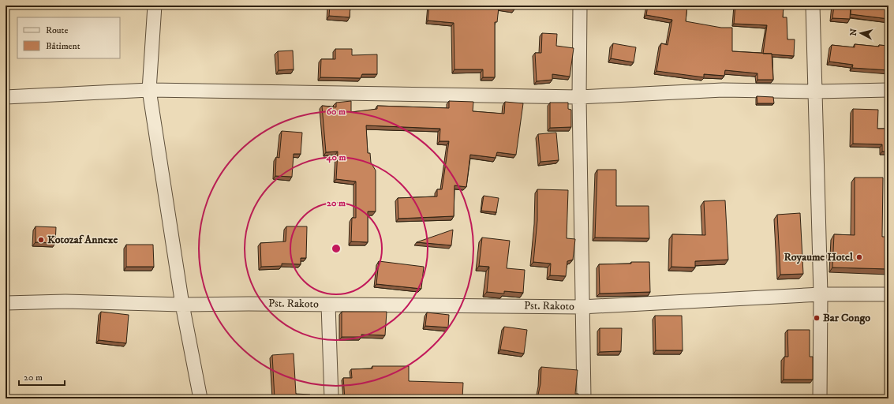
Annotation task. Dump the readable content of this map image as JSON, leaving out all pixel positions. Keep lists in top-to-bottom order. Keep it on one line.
{"streets":{"street":["Pst. Rakoto"]},"places":["Kotozaf Annexe","Royaume Hotel","Bar Congo"],"legend":["Route","Bâtiment"],"scale_bar":"20 m","north":"left","rings":["60 m","40 m","20 m"]}
